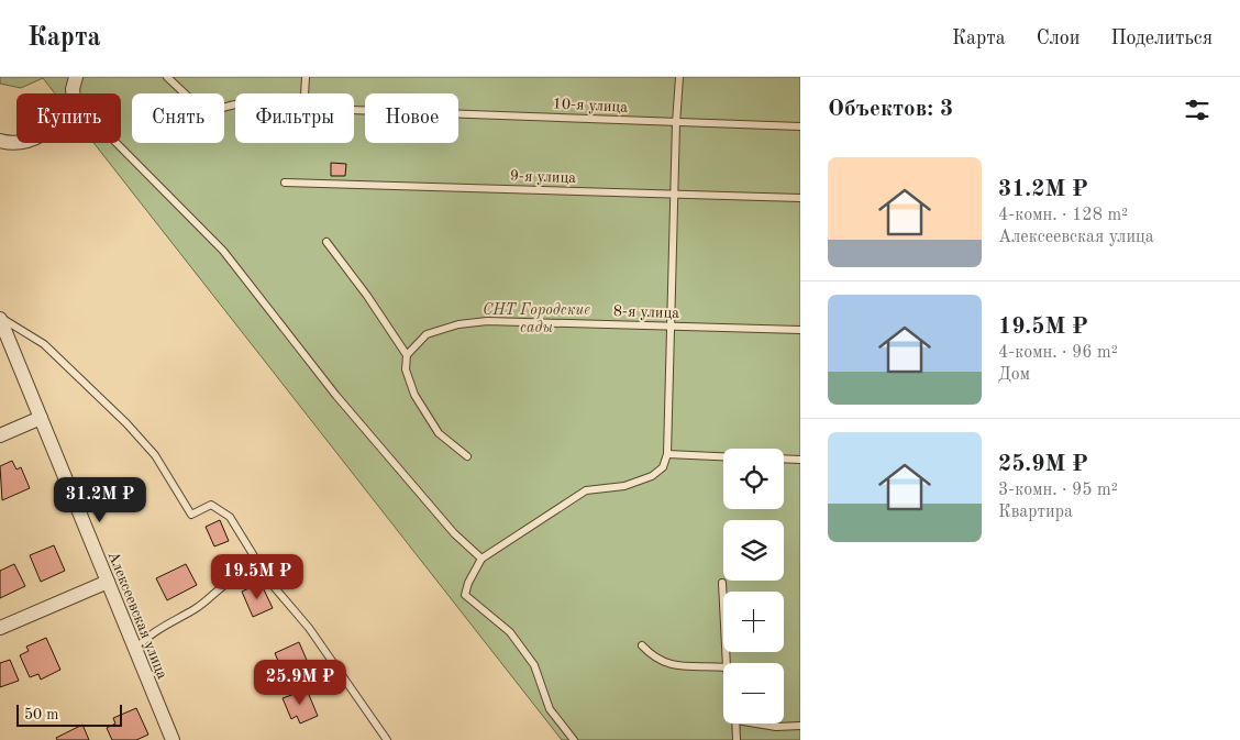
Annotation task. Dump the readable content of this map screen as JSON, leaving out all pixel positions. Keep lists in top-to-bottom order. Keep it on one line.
{"streets":{"street":["Алексеевская улица"],"lane":["10-я улица","9-я улица","8-я улица"]},"parks":["СНТ Городские сады"],"scale_bar":"50 m","page":{"header":"Карта","nav":["Карта","Слои","Поделиться"],"heading":"Объектов: 3","chip":["Купить","Снять","Фильтры","Новое"],"list":[{"name":"31.2M ₽","note":"4-комн. · 128 m² · Алексеевская улица"},{"name":"19.5M ₽","note":"4-комн. · 96 m² · Дом"},{"name":"25.9M ₽","note":"3-комн. · 95 m² · Квартира"}],"map_buttons":["+","−"],"price":["31.2M ₽","19.5M ₽","25.9M ₽"],"scale":"50 m"}}
